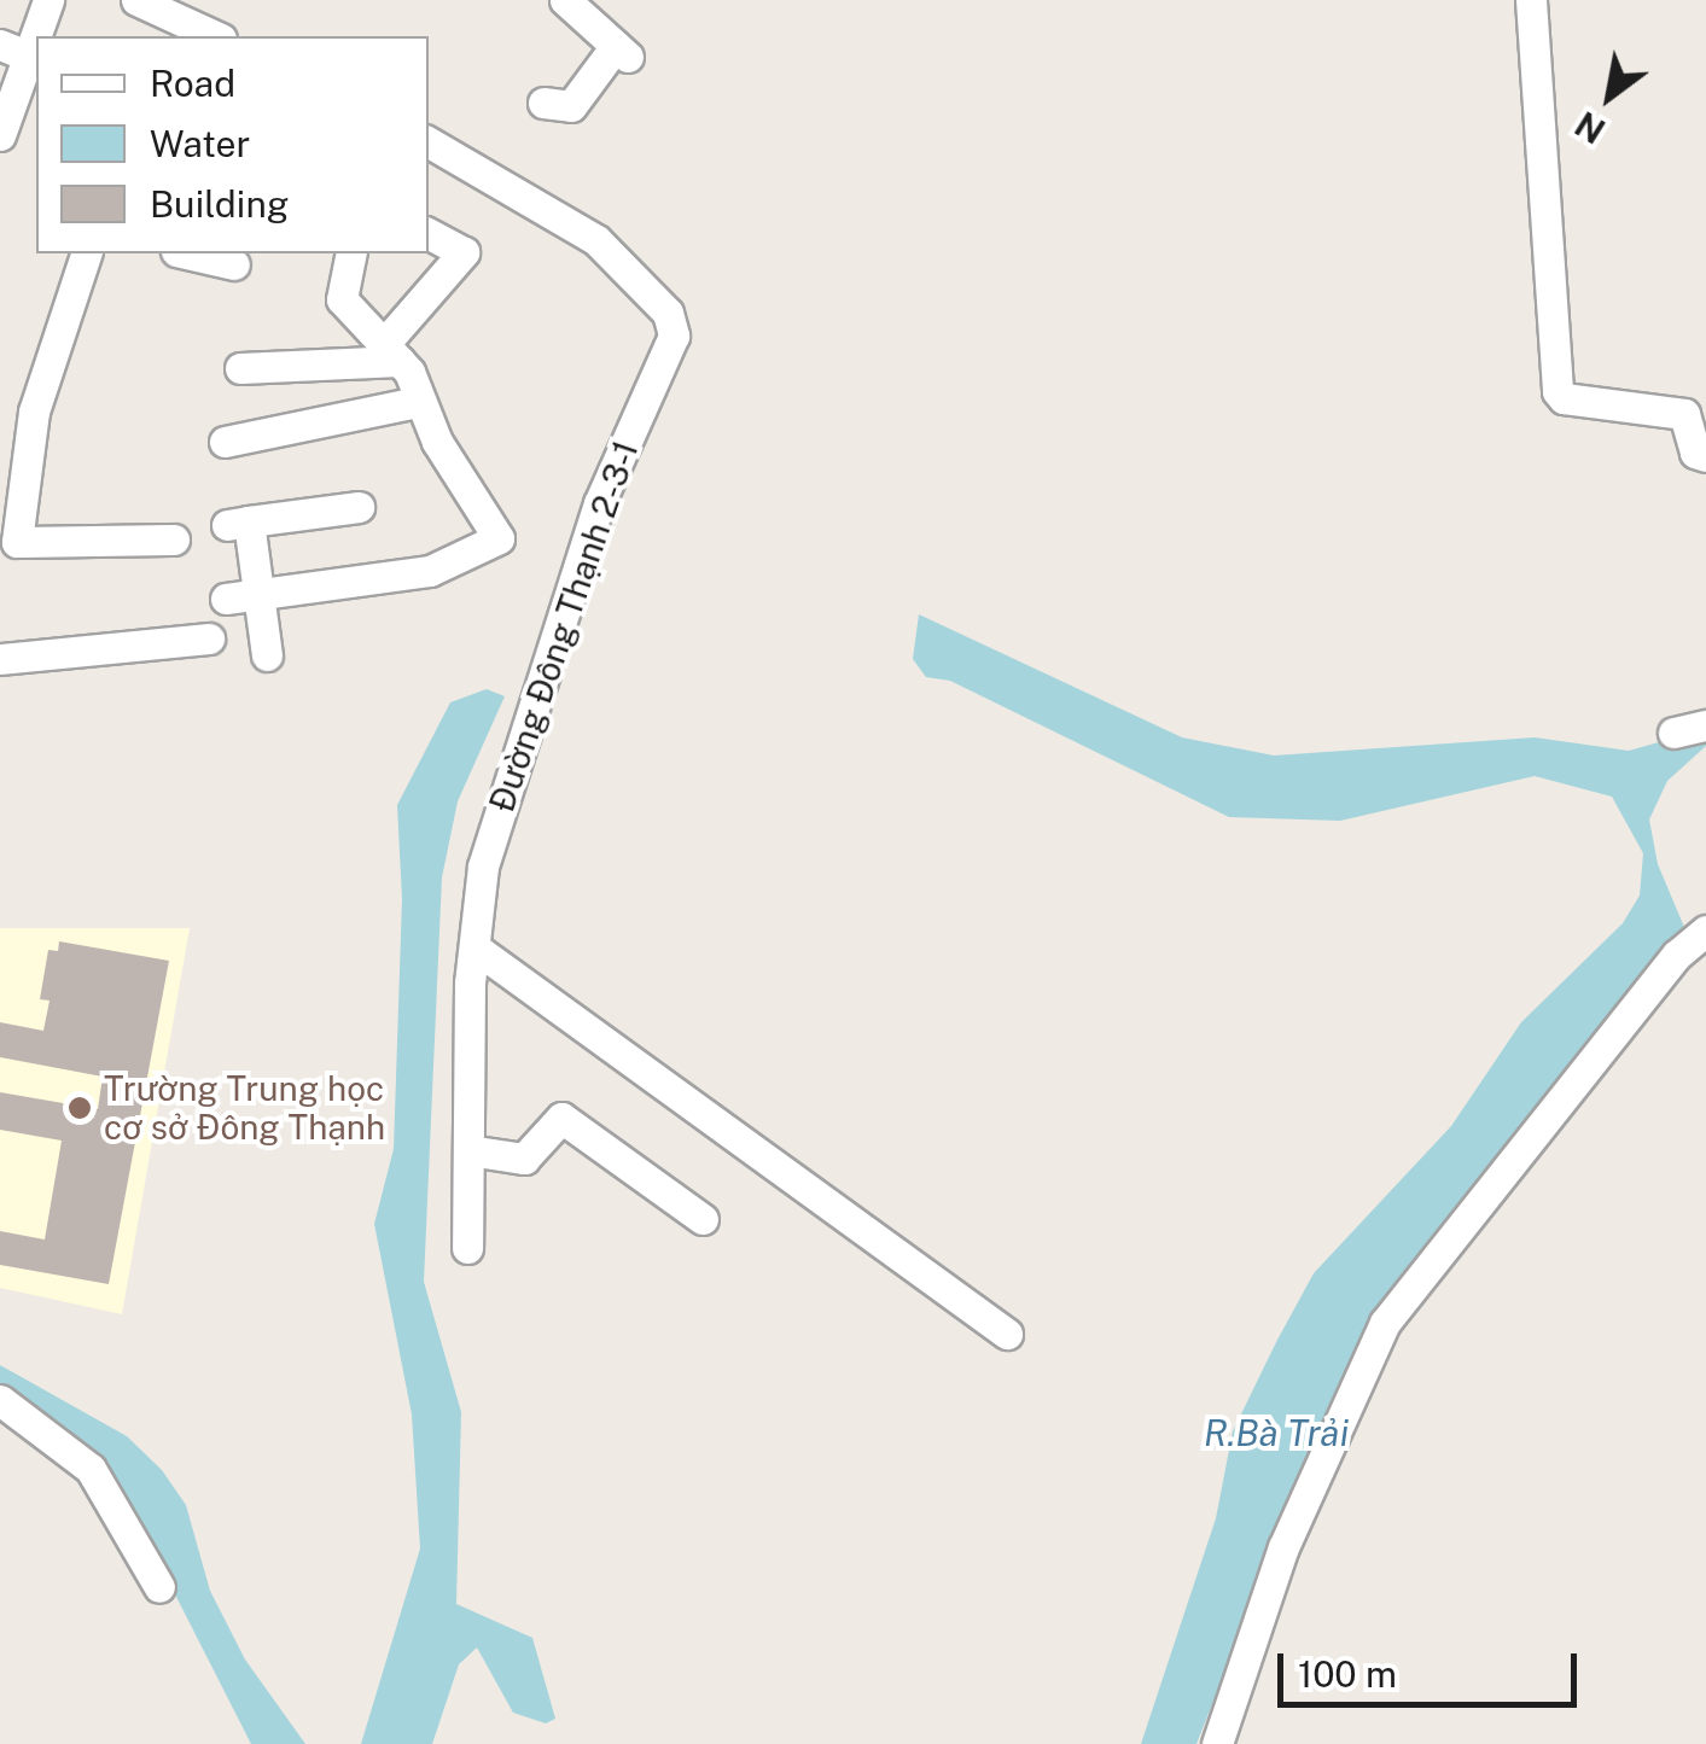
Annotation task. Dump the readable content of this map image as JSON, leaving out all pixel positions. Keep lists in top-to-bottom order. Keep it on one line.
{"streets":{"street":["Đường Đông Thạnh 2-3-1"]},"water":["R.Bà Trải"],"places":["Trường Trung học cơ sở Đông Thạnh"],"legend":["Road","Water","Building"],"scale_bar":"100 m","north":"bottom left"}
